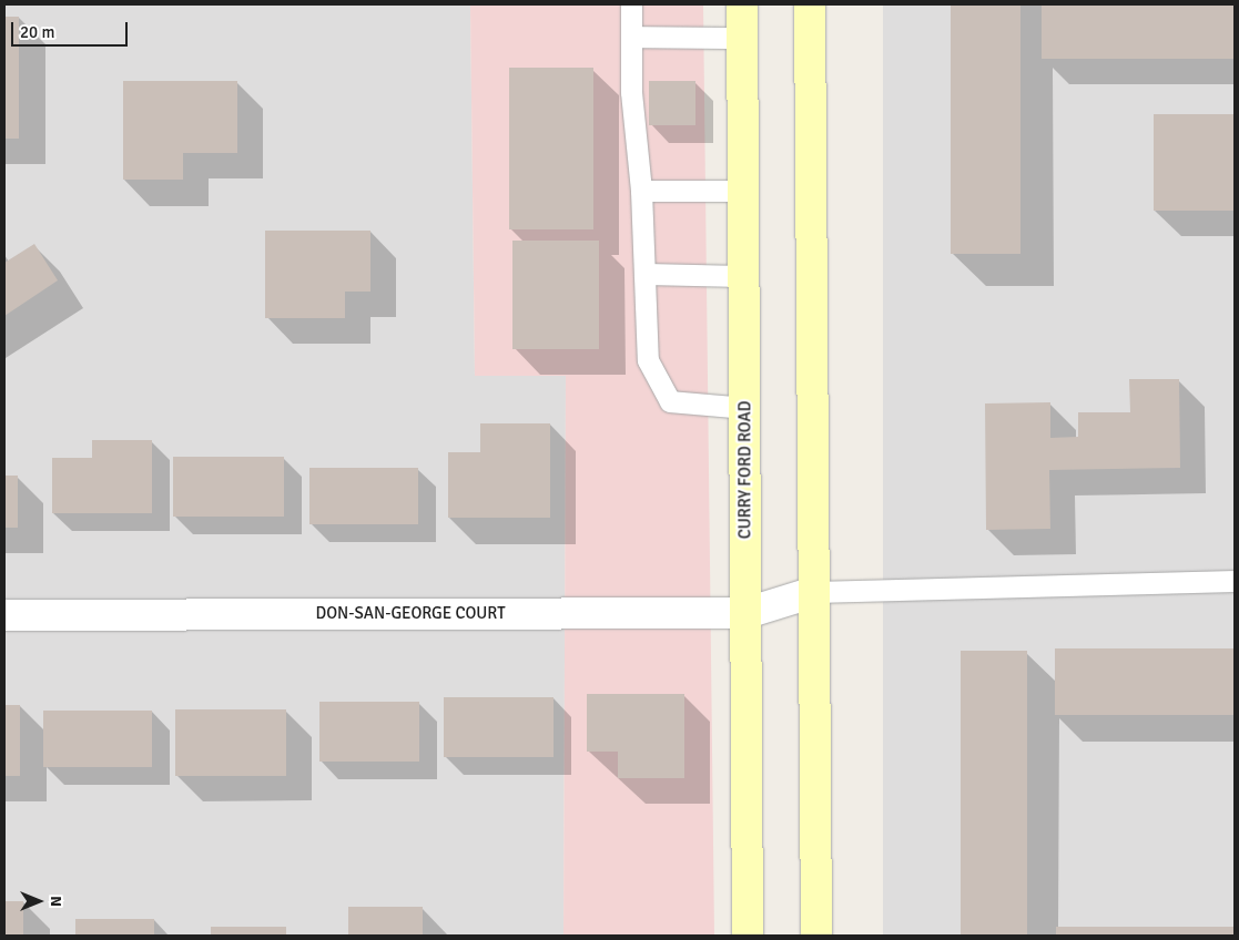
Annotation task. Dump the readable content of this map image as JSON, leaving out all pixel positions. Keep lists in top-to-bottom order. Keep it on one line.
{"streets":{"main road":["CURRY FORD ROAD"],"street":["DON-SAN-GEORGE COURT"]},"crossings":[["CURRY FORD ROAD","DON-SAN-GEORGE COURT"]],"scale_bar":"20 m","north":"right"}
